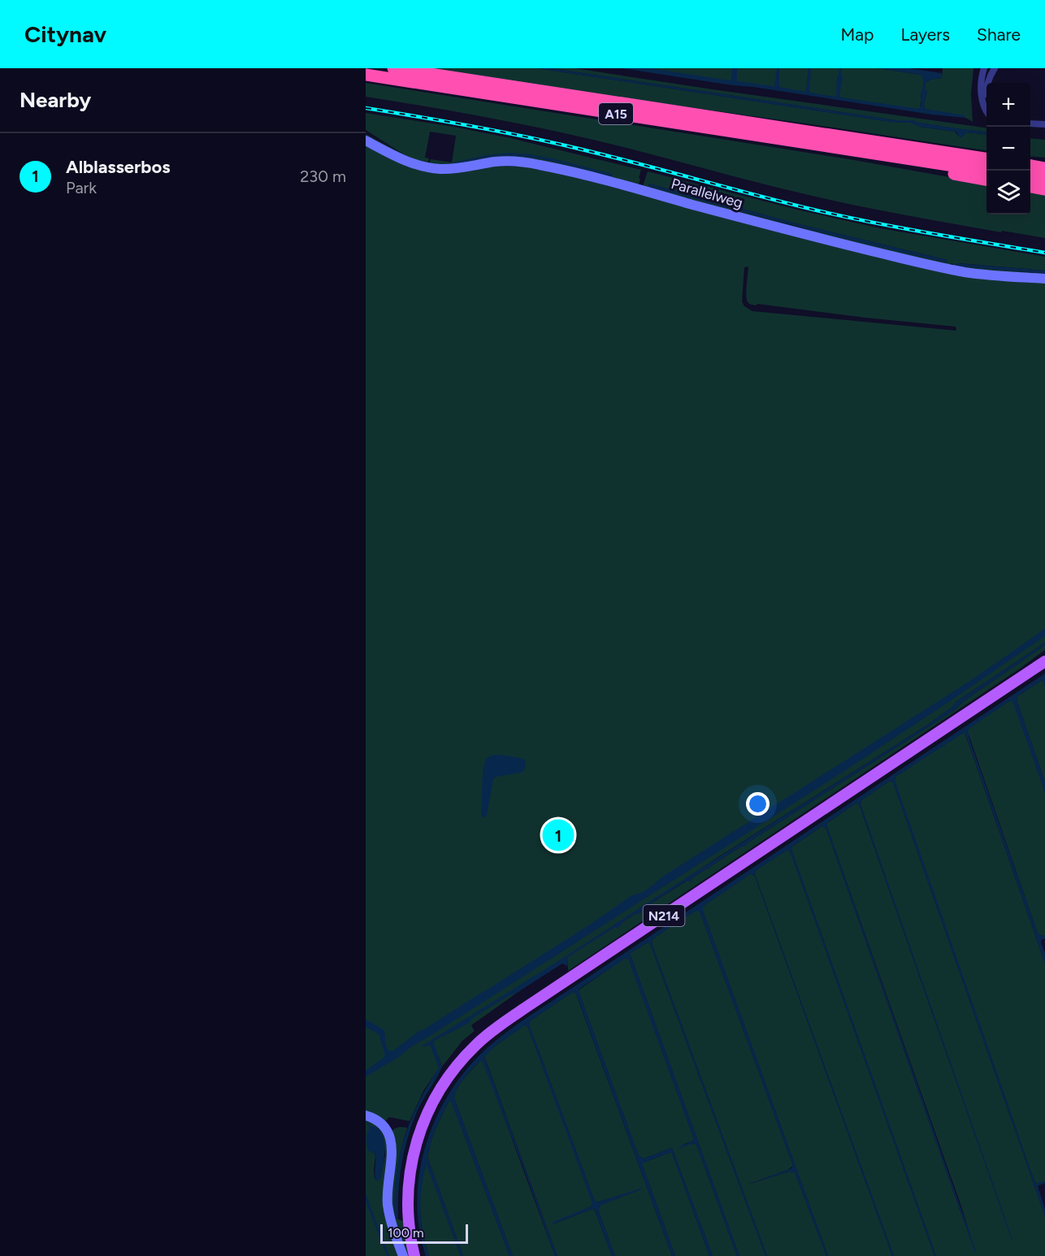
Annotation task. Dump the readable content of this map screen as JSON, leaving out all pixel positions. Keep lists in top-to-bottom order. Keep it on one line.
{"streets":{"highway":["A15"],"main road":["N214"],"street":["Parallelweg"]},"scale_bar":"100 m","page":{"header":"Citynav","nav":["Map","Layers","Share"],"heading":"Nearby","map_buttons":["+","−"],"list":[{"mark":"1","name":"Alblasserbos","note":"Park","value":"230 m"}],"pins":"1","scale":"100 m"}}
